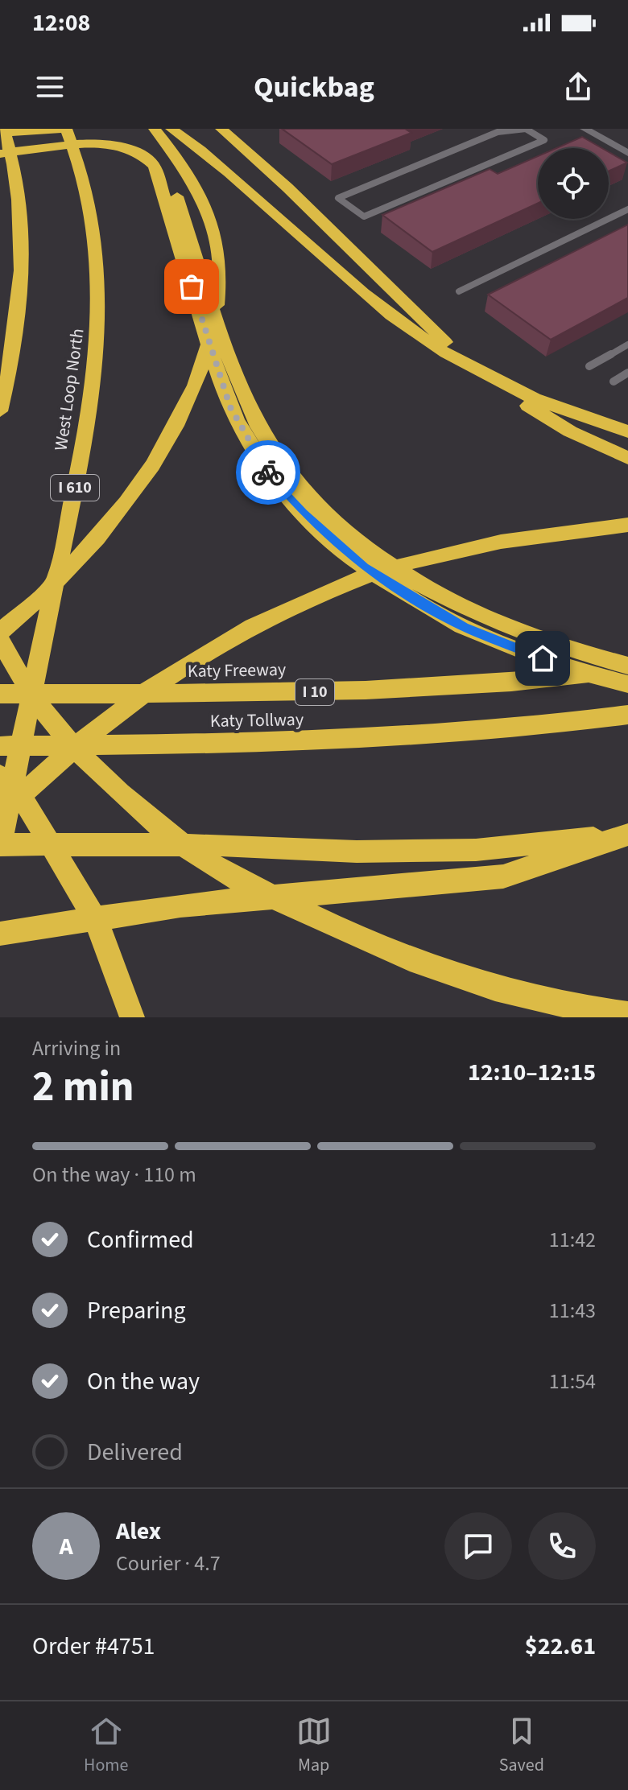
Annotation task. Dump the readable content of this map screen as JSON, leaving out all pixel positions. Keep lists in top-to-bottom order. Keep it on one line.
{"streets":{"highway":["West Loop North","I 610","Katy Freeway","I 10","Katy Tollway"]},"page":{"status":"12:08","header":"Quickbag","heading":["2 min","Arriving in","12:10–12:15"],"panel":["Alex","Courier · 4.7","Order #4751","$22.61"],"bar":"On the way · 110 m","list":[["Confirmed","11:42"],["Preparing","11:43"],["On the way","11:54"],"Delivered"],"round":"A","tabs":["Home","Map","Saved"]}}
